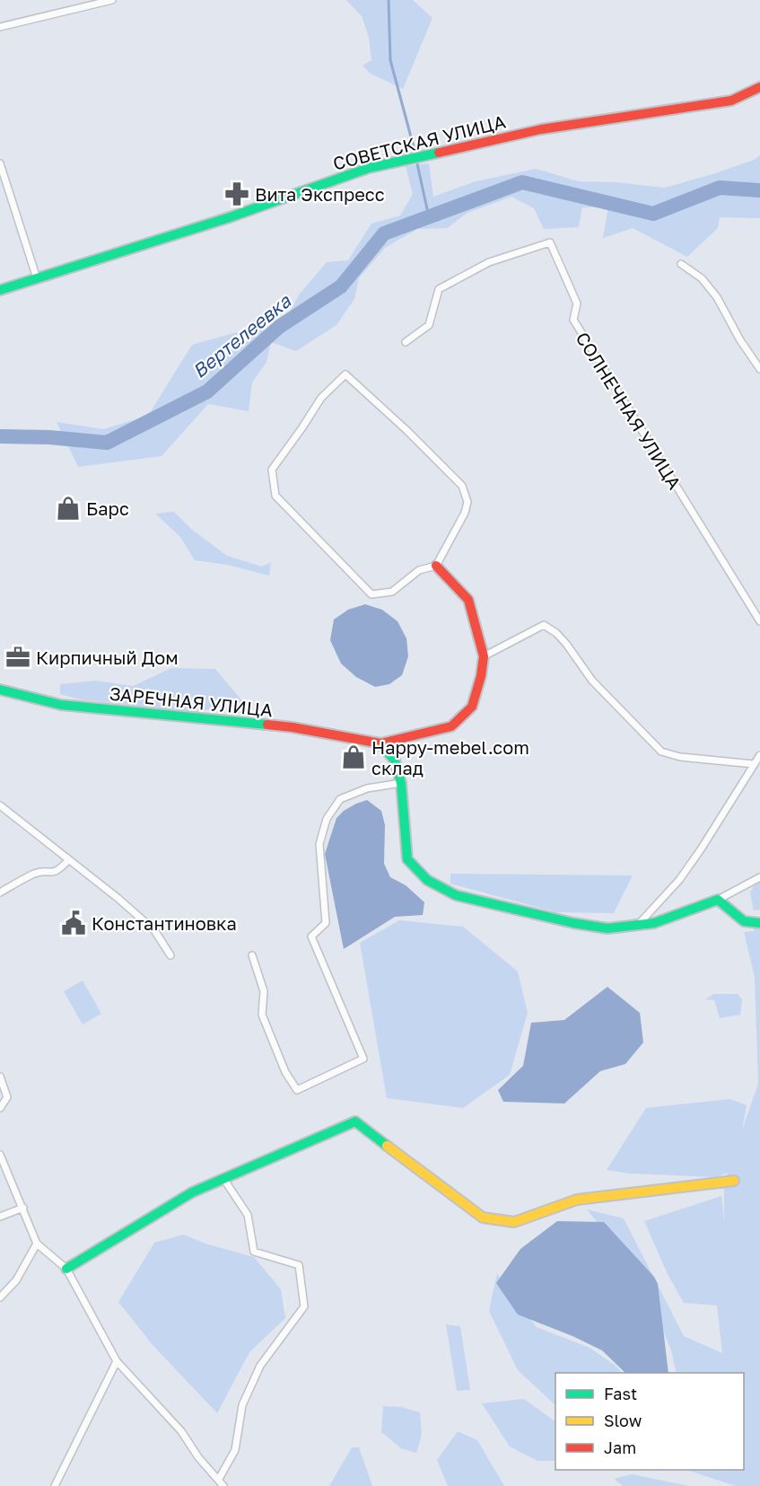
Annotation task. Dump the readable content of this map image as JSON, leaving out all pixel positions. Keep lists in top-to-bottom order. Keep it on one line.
{"streets":{"street":["СОВЕТСКАЯ УЛИЦА","СОЛНЕЧНАЯ УЛИЦА","ЗАРЕЧНАЯ УЛИЦА"]},"water":["Вертелеевка"],"places":{"pharmacy":["Вита Экспресс"],"shop":["Барс","Happy-mebel.com склад"],"office":["Кирпичный Дом"],"public building":["Константиновка"]},"legend":["Fast","Slow","Jam"]}
